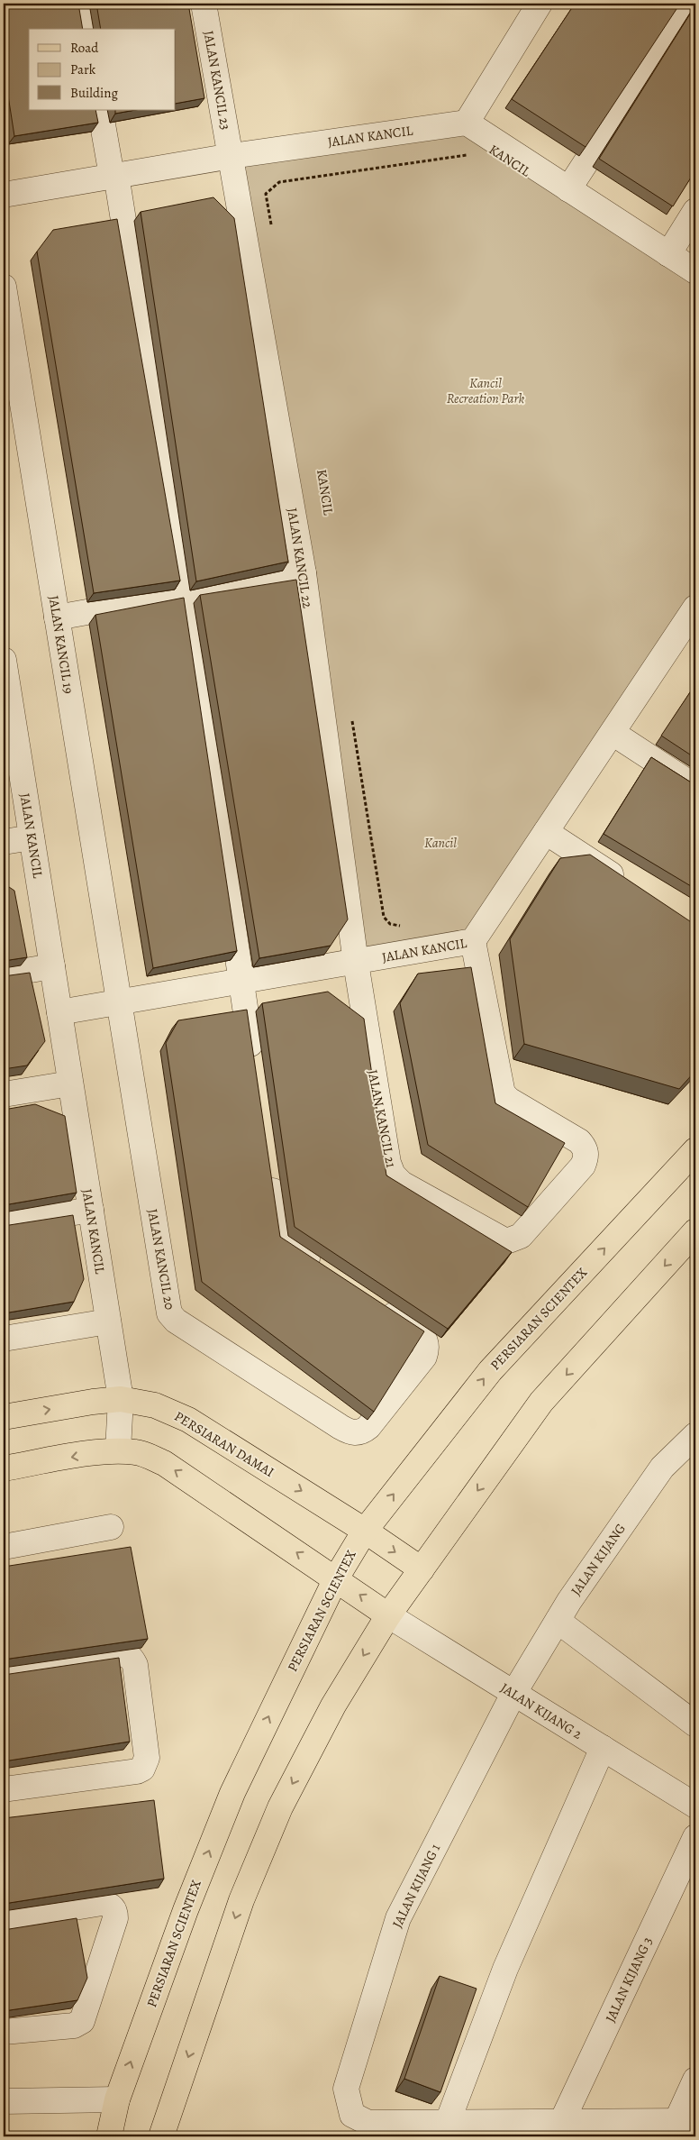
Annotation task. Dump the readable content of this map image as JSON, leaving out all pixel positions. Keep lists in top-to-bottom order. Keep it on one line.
{"streets":{"main road":["PERSIARAN SCIENTEX","PERSIARAN DAMAI"],"street":["JALAN KANCIL 23","JALAN KANCIL","JALAN KANCIL 22","JALAN KANCIL 19","JALAN KANCIL 21","JALAN KANCIL 20","JALAN KIJANG","JALAN KIJANG 2","JALAN KIJANG 1","JALAN KIJANG 3"],"path":["KANCIL"]},"crossings":[["JALAN KANCIL 23","JALAN KANCIL"],["JALAN KANCIL 23","JALAN KANCIL 22"],["JALAN KANCIL","JALAN KANCIL 22"],["JALAN KANCIL","JALAN KANCIL 19"],["JALAN KANCIL","JALAN KANCIL 21"],["JALAN KANCIL","JALAN KANCIL 20"],["JALAN KANCIL","PERSIARAN DAMAI"],["JALAN KANCIL 22","JALAN KANCIL 21"],["JALAN KANCIL 19","JALAN KANCIL 20"],["PERSIARAN SCIENTEX","PERSIARAN DAMAI"],["JALAN KIJANG","JALAN KIJANG 2"],["JALAN KIJANG","JALAN KIJANG 1"],["JALAN KIJANG 2","JALAN KIJANG 1"]],"parks":["Kancil Recreation Park","Kancil"],"legend":["Road","Park","Building"]}
